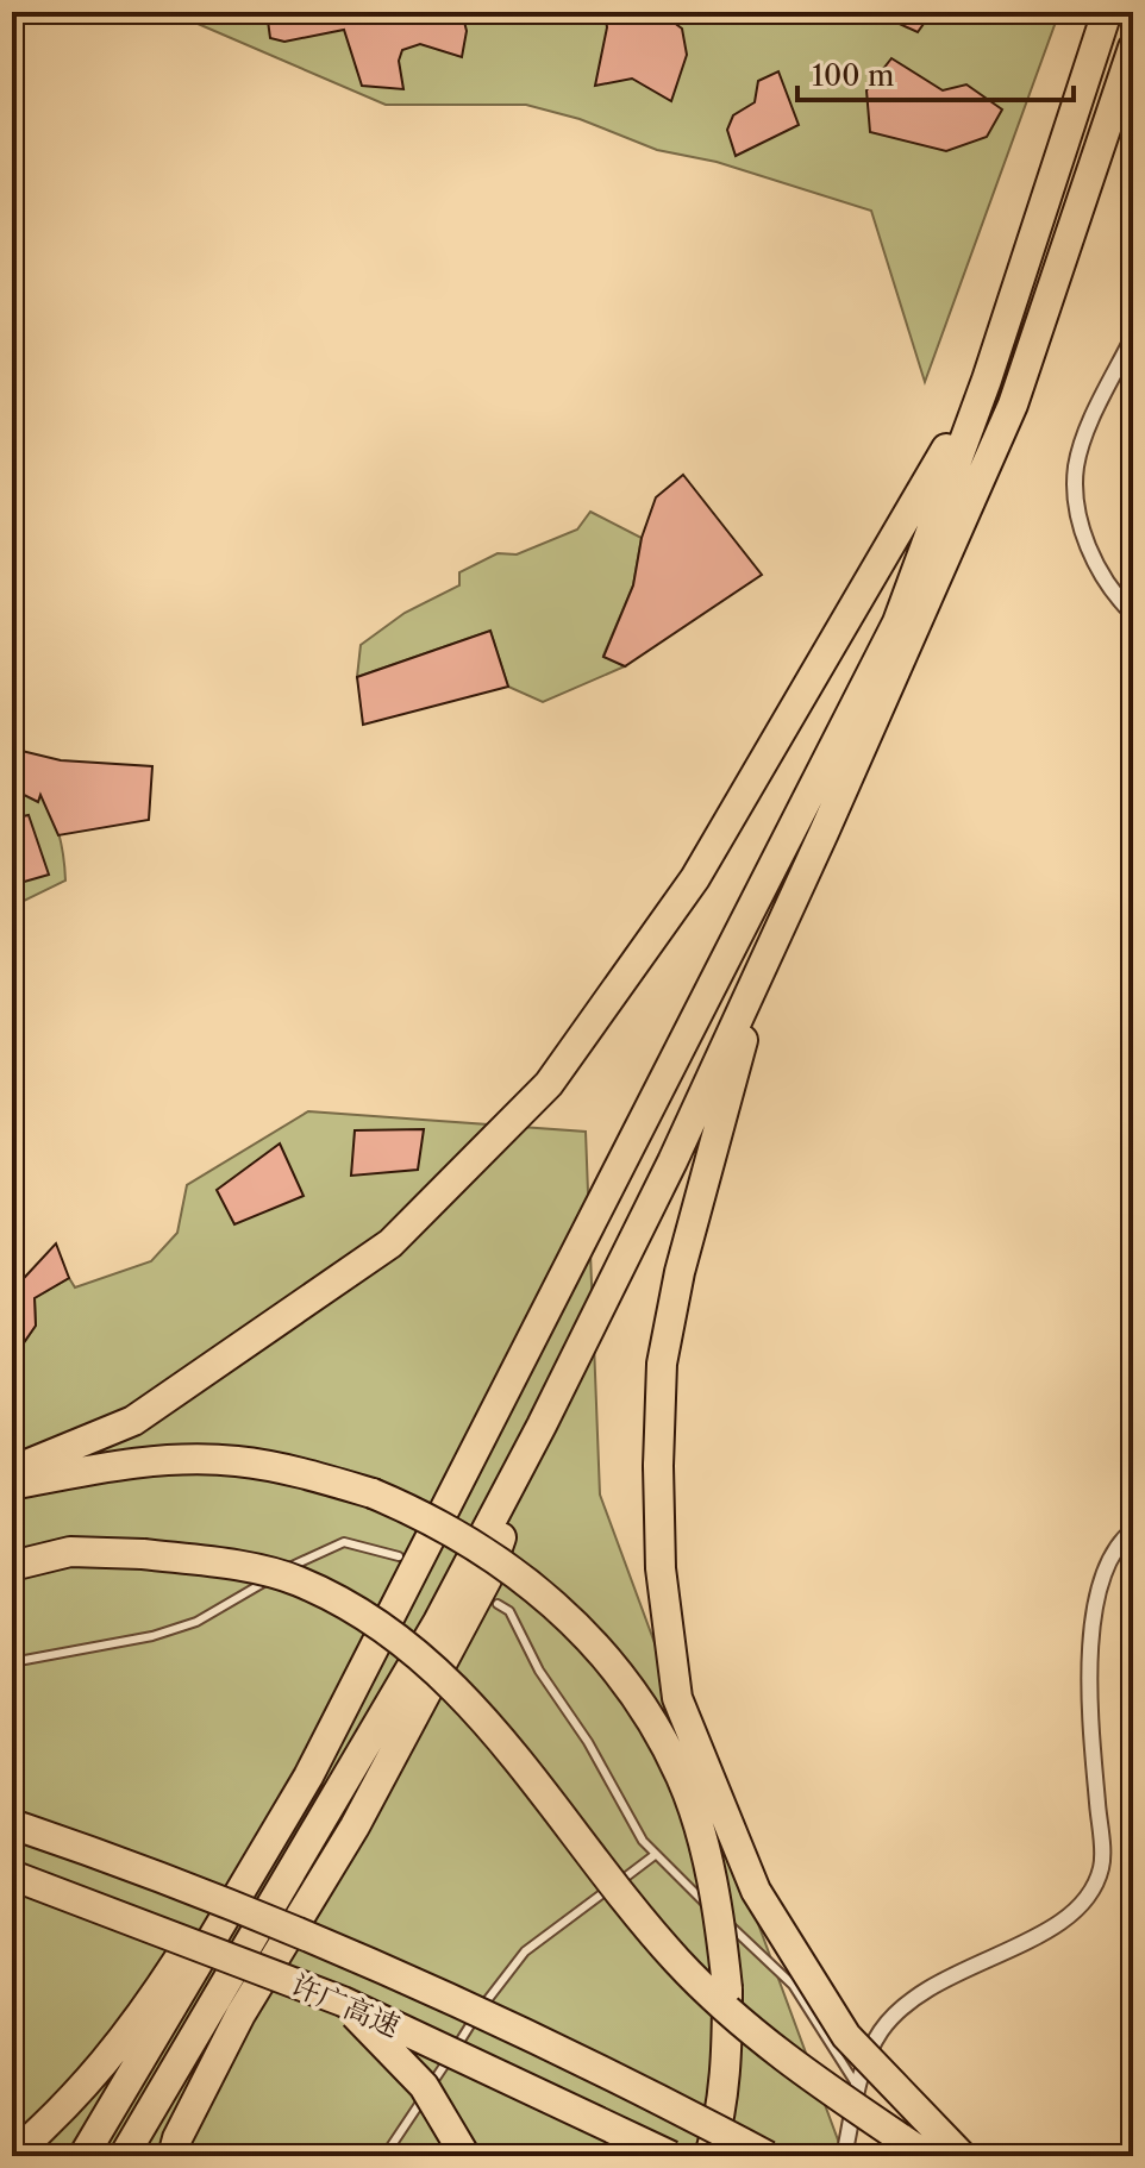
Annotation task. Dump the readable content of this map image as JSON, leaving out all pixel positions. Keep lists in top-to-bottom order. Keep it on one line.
{"streets":{"highway":["许广高速"]},"scale_bar":"100 m"}
